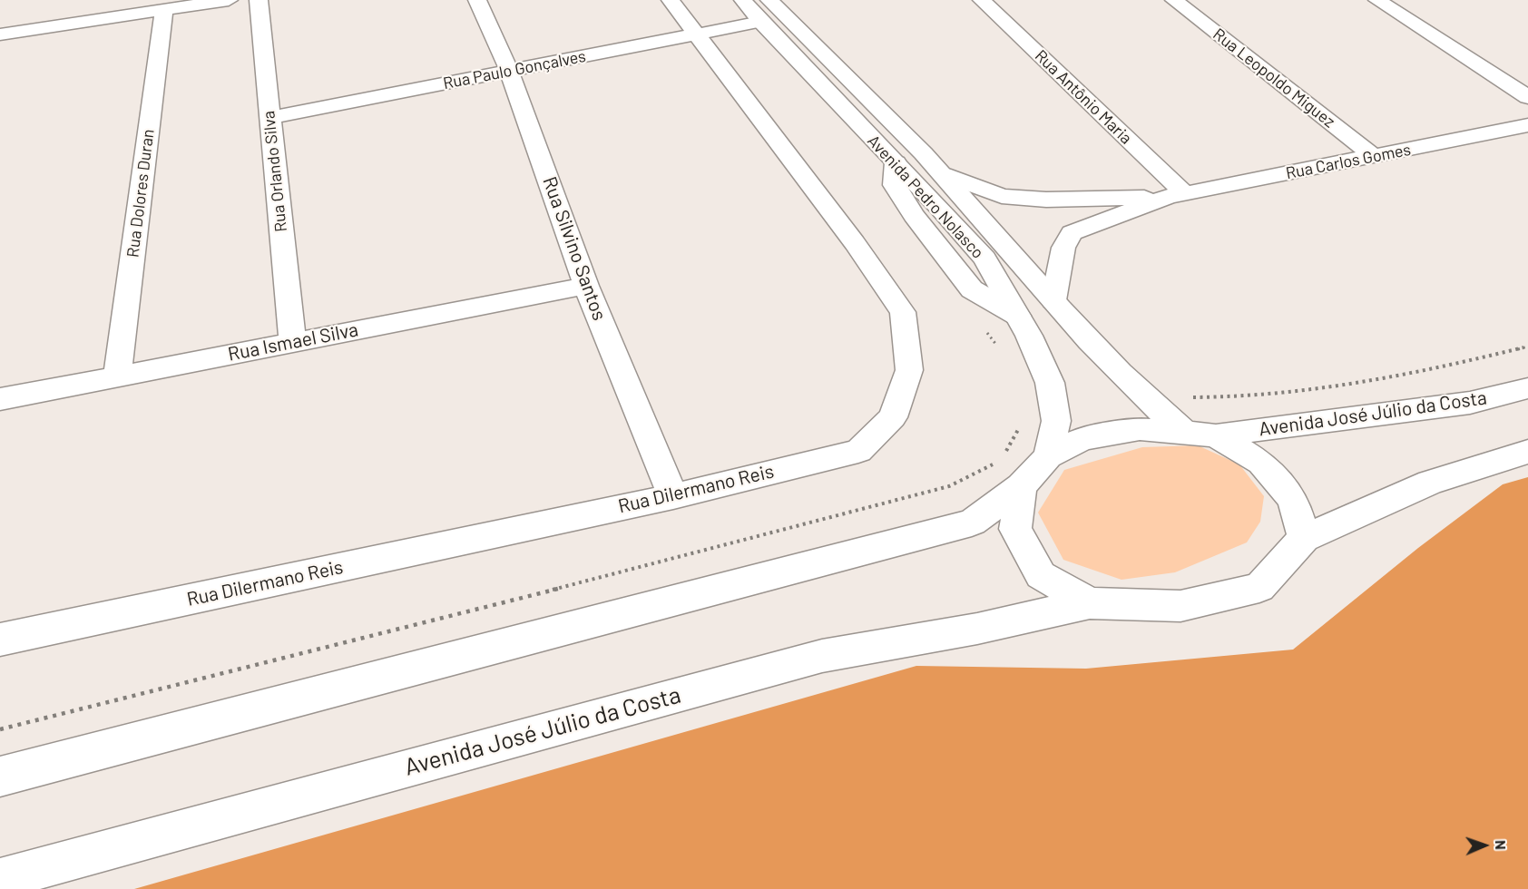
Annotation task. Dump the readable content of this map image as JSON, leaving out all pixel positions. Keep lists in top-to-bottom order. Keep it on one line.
{"streets":{"street":["Rua Paulo Gonçalves","Rua Leopoldo Miguez","Rua Antônio Maria","Rua Carlos Gomes","Rua Orlando Silva","Rua Dolores Duran","Avenida Pedro Nolasco","Rua Silvino Santos","Rua Ismael Silva","Avenida José Júlio da Costa","Rua Dilermano Reis"]},"crossings":[["Rua Paulo Gonçalves","Rua Orlando Silva"],["Rua Paulo Gonçalves","Avenida Pedro Nolasco"],["Rua Paulo Gonçalves","Rua Silvino Santos"],["Rua Paulo Gonçalves","Rua Dilermano Reis"],["Rua Leopoldo Miguez","Rua Carlos Gomes"],["Rua Antônio Maria","Rua Carlos Gomes"],["Rua Antônio Maria","Avenida Pedro Nolasco"],["Rua Carlos Gomes","Avenida Pedro Nolasco"],["Rua Orlando Silva","Rua Ismael Silva"],["Rua Dolores Duran","Rua Ismael Silva"],["Rua Silvino Santos","Rua Ismael Silva"],["Rua Silvino Santos","Rua Dilermano Reis"]],"north":"right"}
